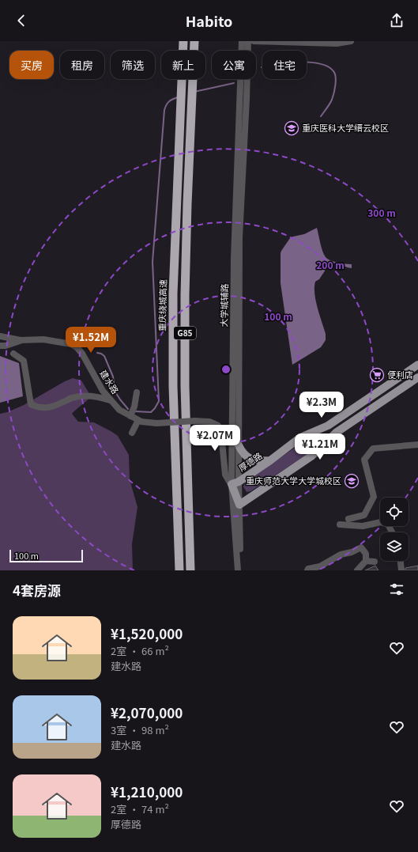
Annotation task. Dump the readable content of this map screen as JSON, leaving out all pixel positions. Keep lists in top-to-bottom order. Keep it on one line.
{"streets":{"highway":["重庆绕城高速","G85"],"main road":["厚德路"],"street":["大学城辅路","建水路"]},"crossings":[["大学城辅路","建水路"],["大学城辅路","厚德路"],["建水路","厚德路"]],"places":{"school or university":["重庆医科大学缙云校区","重庆师范大学大学城校区"],"supermarket":["便利店"]},"scale_bar":"100 m","page":{"header":"Habito","chip":["买房","租房","筛选","新上","公寓","住宅"],"price":["¥1.52M","¥2.3M","¥2.07M","¥1.21M"],"scale":"100 m","heading":"4套房源","list":[{"name":"¥1,520,000","note":"2室 · 66 m² · 建水路"},{"name":"¥2,070,000","note":"3室 · 98 m² · 建水路"},{"name":"¥1,210,000","note":"2室 · 74 m² · 厚德路"}]},"rings":["300 m","200 m","100 m"]}
